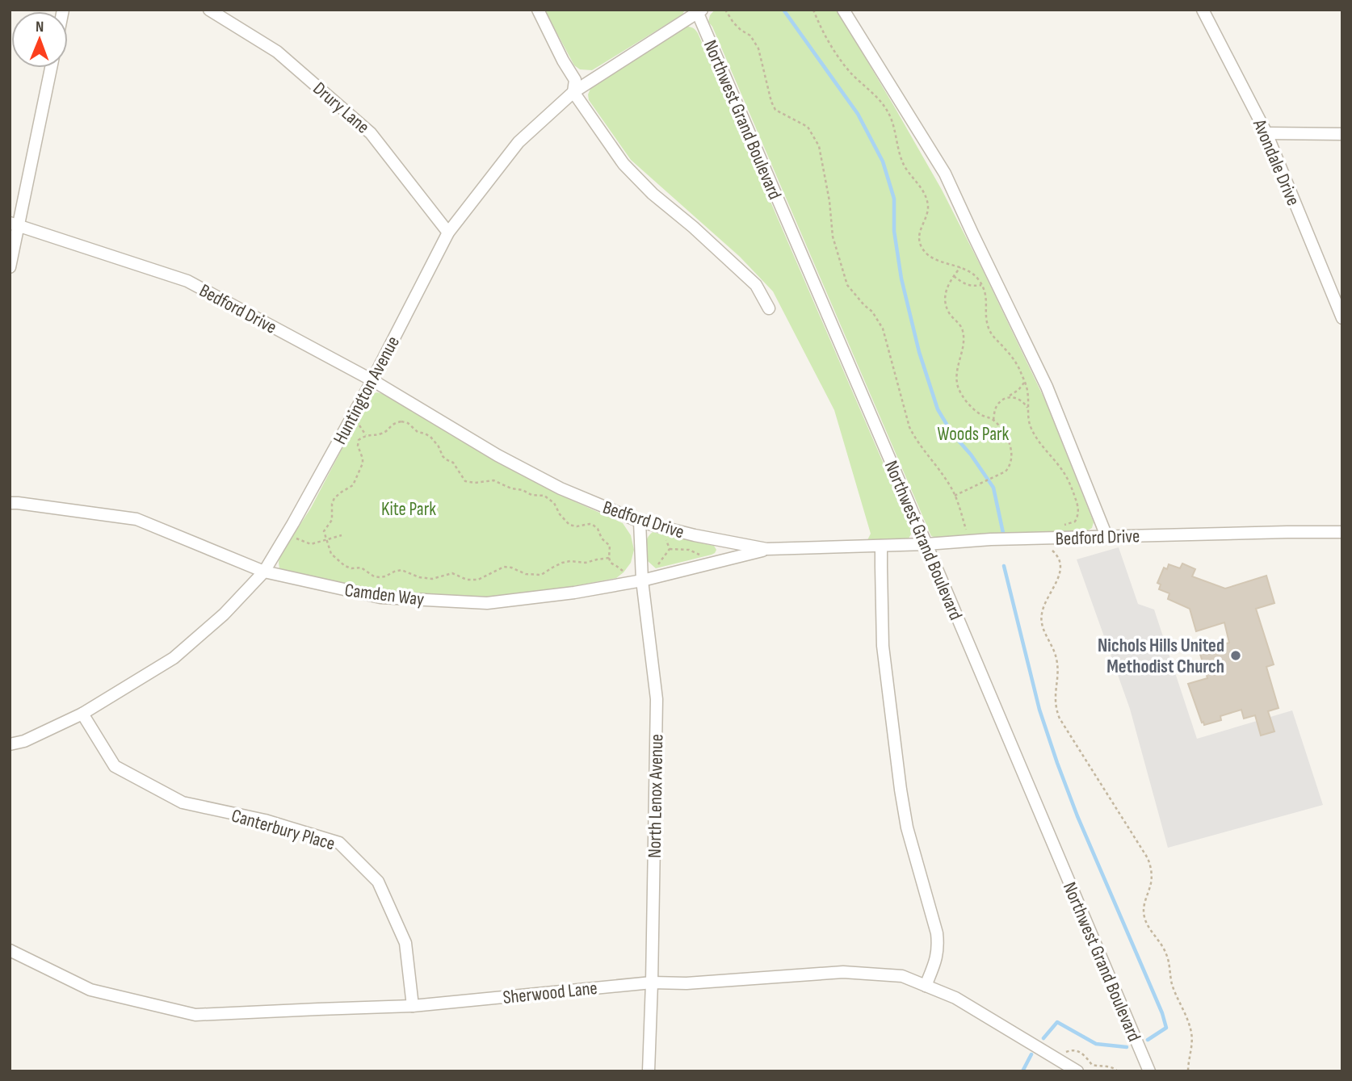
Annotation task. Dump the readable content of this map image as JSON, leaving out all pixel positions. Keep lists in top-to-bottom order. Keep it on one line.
{"streets":{"street":["Drury Lane","Northwest Grand Boulevard","Avondale Drive","Bedford Drive","Huntington Avenue","Camden Way","North Lenox Avenue","Canterbury Place","Sherwood Lane"]},"crossings":[["Drury Lane","Huntington Avenue"],["Northwest Grand Boulevard","Bedford Drive"],["Northwest Grand Boulevard","Huntington Avenue"],["Bedford Drive","Huntington Avenue"],["Bedford Drive","Camden Way"],["Bedford Drive","North Lenox Avenue"],["Huntington Avenue","Camden Way"],["Huntington Avenue","Canterbury Place"],["Camden Way","North Lenox Avenue"],["North Lenox Avenue","Sherwood Lane"],["Canterbury Place","Sherwood Lane"]],"parks":["Woods Park","Kite Park"],"places":["Nichols Hills United Methodist Church"],"north":"top"}
